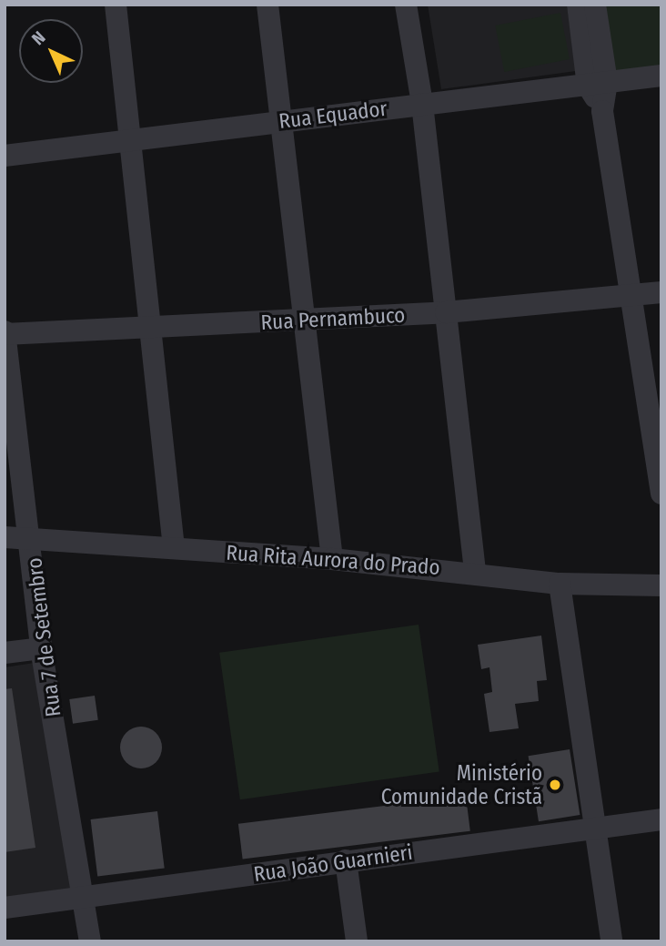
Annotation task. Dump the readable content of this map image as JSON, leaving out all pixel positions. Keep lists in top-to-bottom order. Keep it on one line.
{"streets":{"street":["Rua Equador","Rua Pernambuco","Rua Rita Aurora do Prado","Rua 7 de Setembro","Rua João Guarnieri"]},"crossings":[["Rua Pernambuco","Rua 7 de Setembro"],["Rua Rita Aurora do Prado","Rua 7 de Setembro"],["Rua 7 de Setembro","Rua João Guarnieri"]],"places":["Ministério Comunidade Cristã"],"north":"top left"}
